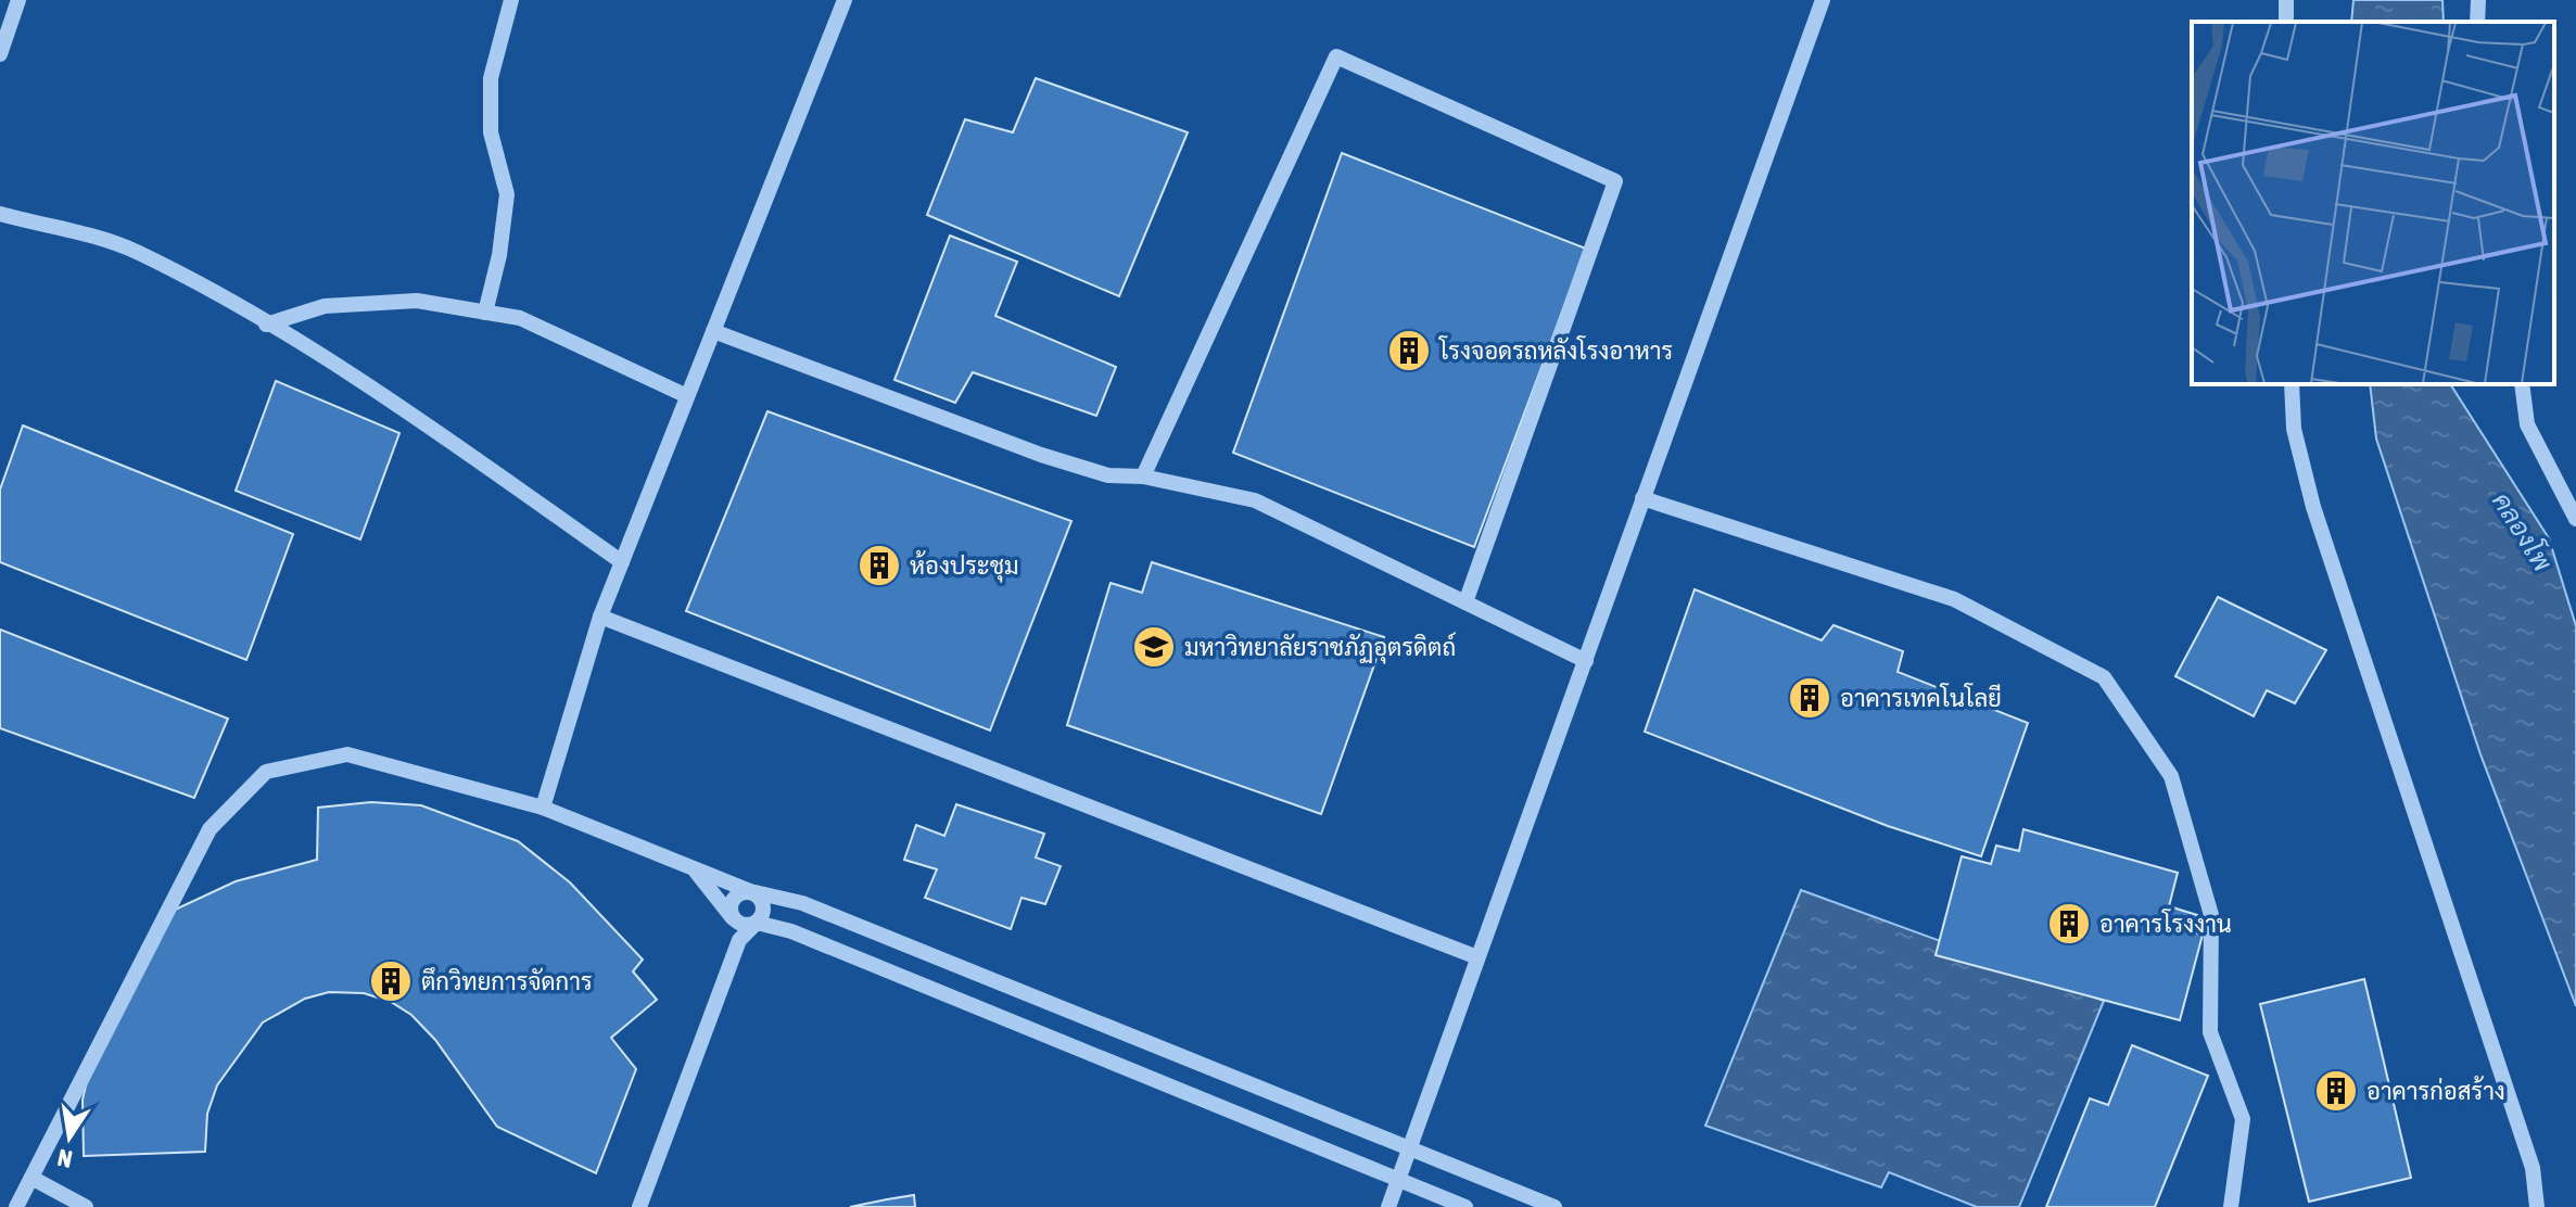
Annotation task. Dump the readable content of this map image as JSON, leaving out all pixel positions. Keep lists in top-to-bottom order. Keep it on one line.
{"water":["คลองโพ"],"places":{"building":["โรงจอดรถหลังโรงอาหาร","ห้องประชุม","อาคารเทคโนโลยี","อาคารโรงงาน","ตึกวิทยการจัดการ","อาคารก่อสร้าง"],"school or university":["มหาวิทยาลัยราชภัฏอุตรดิตถ์"]},"north":"bottom"}
